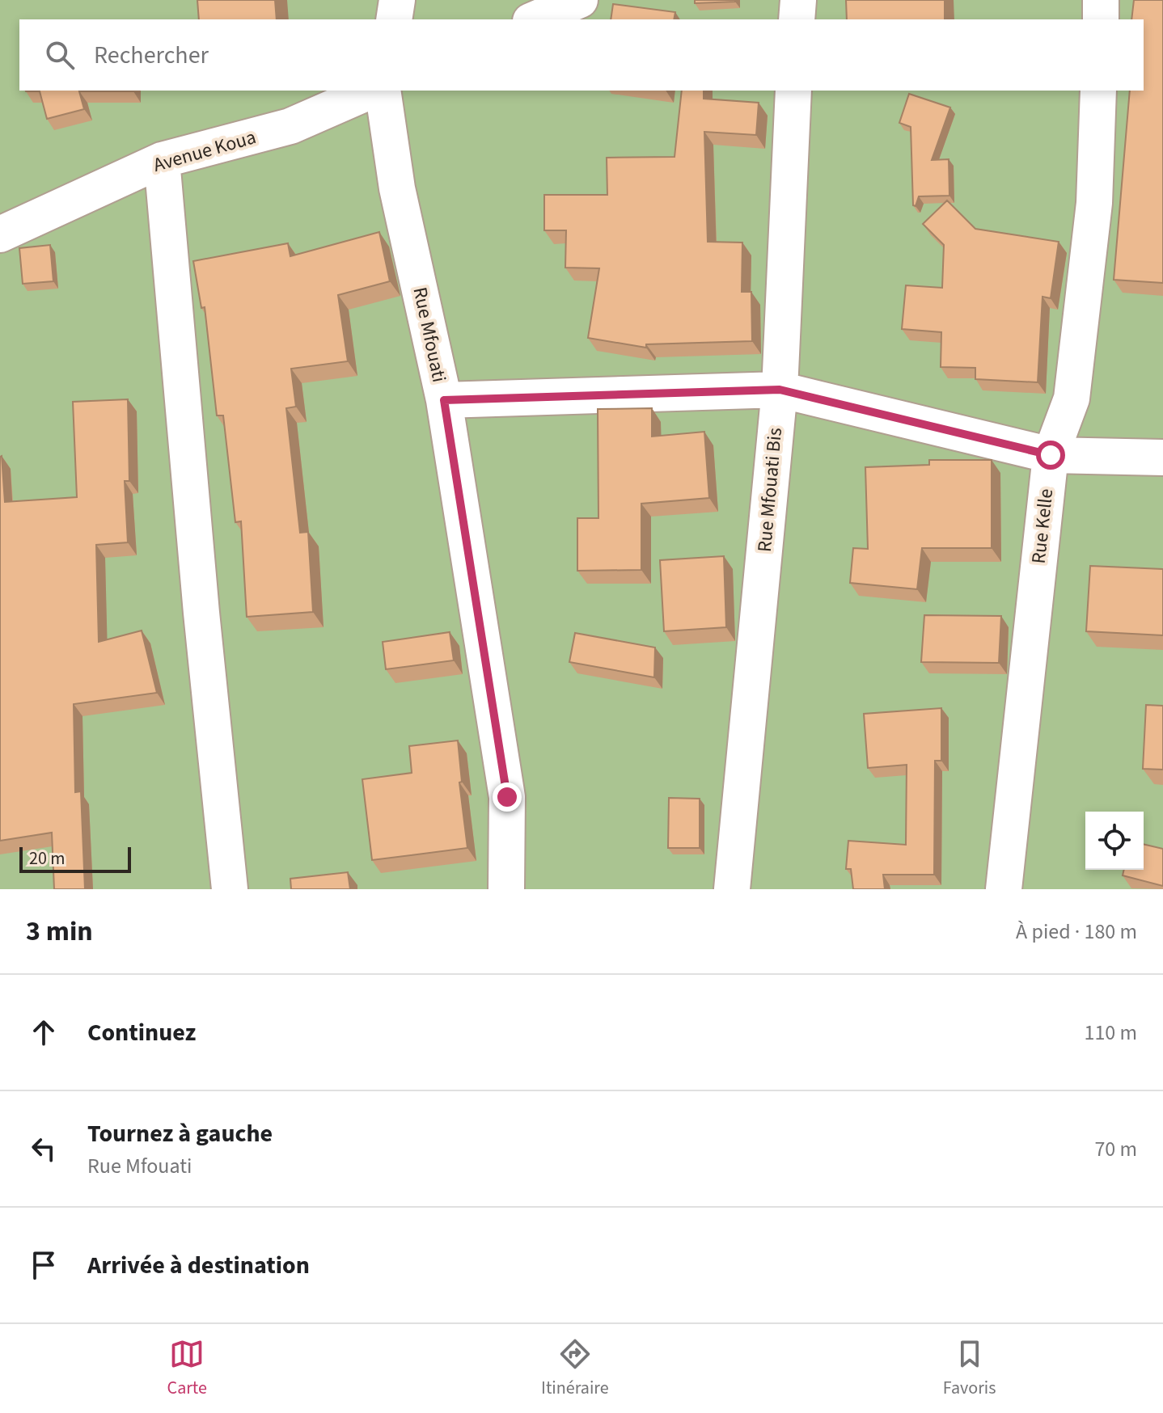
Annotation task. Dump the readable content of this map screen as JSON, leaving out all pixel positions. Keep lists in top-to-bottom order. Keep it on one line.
{"streets":{"street":["Avenue Koua","Rue Mfouati","Rue Mfouati Bis","Rue Kelle"]},"scale_bar":"20 m","page":{"search":"Rechercher","scale":"20 m","heading":["3 min","À pied · 180 m"],"list":[["Continuez","110 m"],["Tournez à gauche","Rue Mfouati","70 m"],"Arrivée à destination"],"nav":["Carte","Itinéraire","Favoris"]}}
